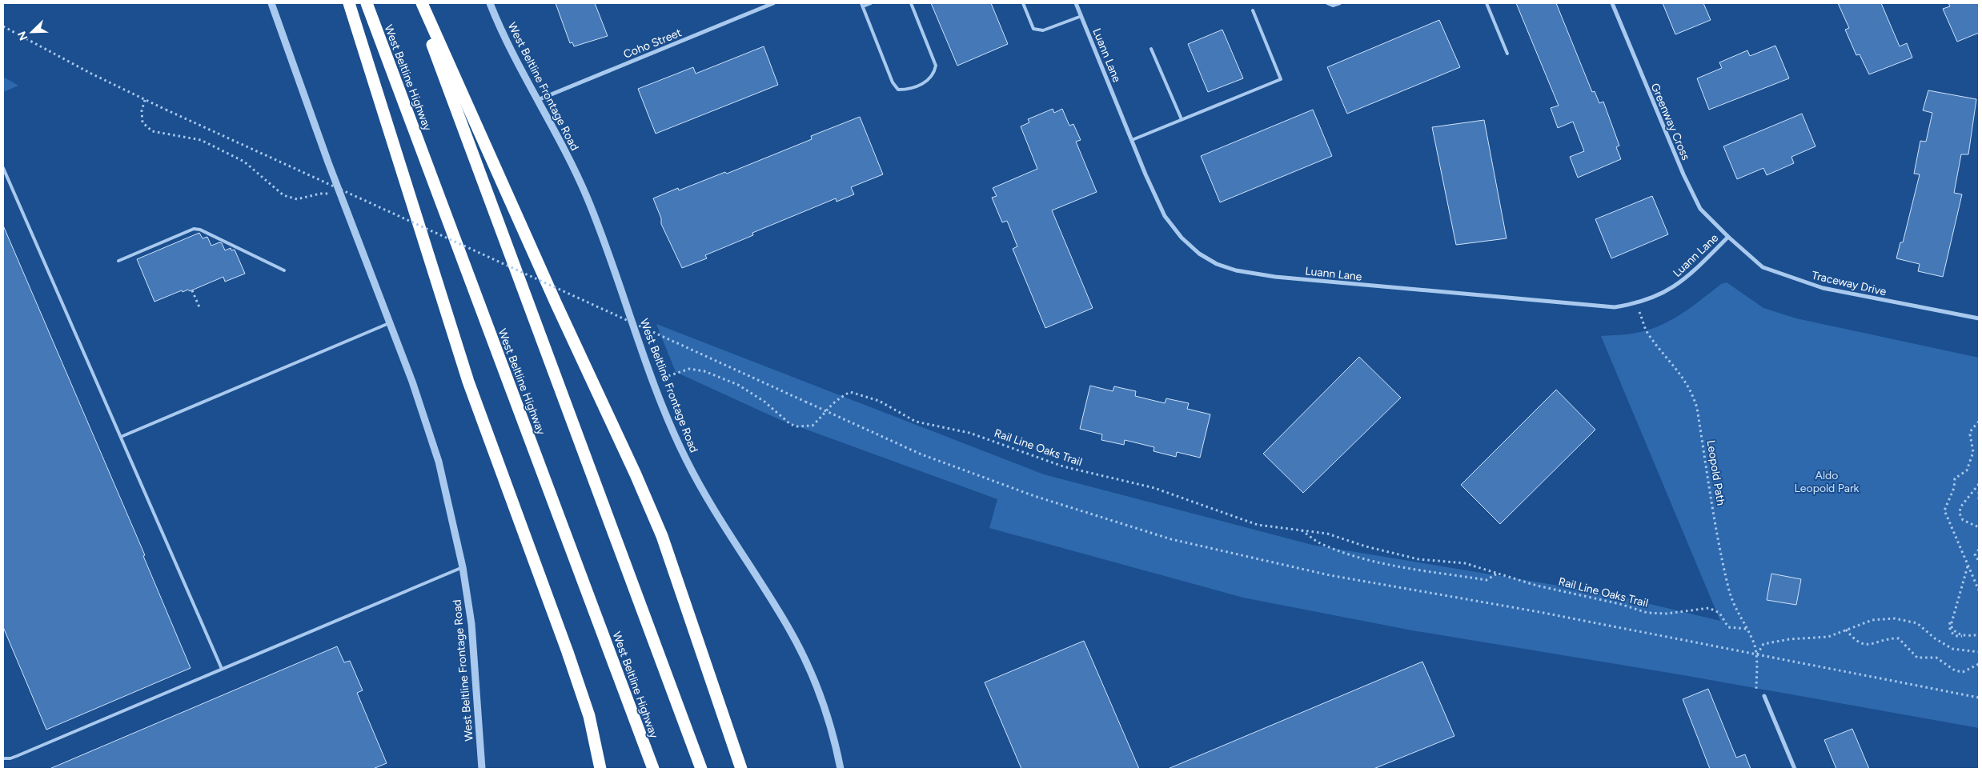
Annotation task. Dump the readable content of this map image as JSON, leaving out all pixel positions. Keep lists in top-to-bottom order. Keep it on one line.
{"streets":{"highway":["West Beltline Highway"],"street":["Coho Street","Luann Lane","West Beltline Frontage Road","Greenway Cross","Traceway Drive"],"path":["Rail Line Oaks Trail","Leopold Path"]},"crossings":[["Coho Street","West Beltline Frontage Road"],["Luann Lane","Greenway Cross"],["Luann Lane","Traceway Drive"],["Luann Lane","Leopold Path"],["Greenway Cross","Traceway Drive"],["Rail Line Oaks Trail","Leopold Path"]],"parks":["Aldo Leopold Park"],"north":"bottom left"}
